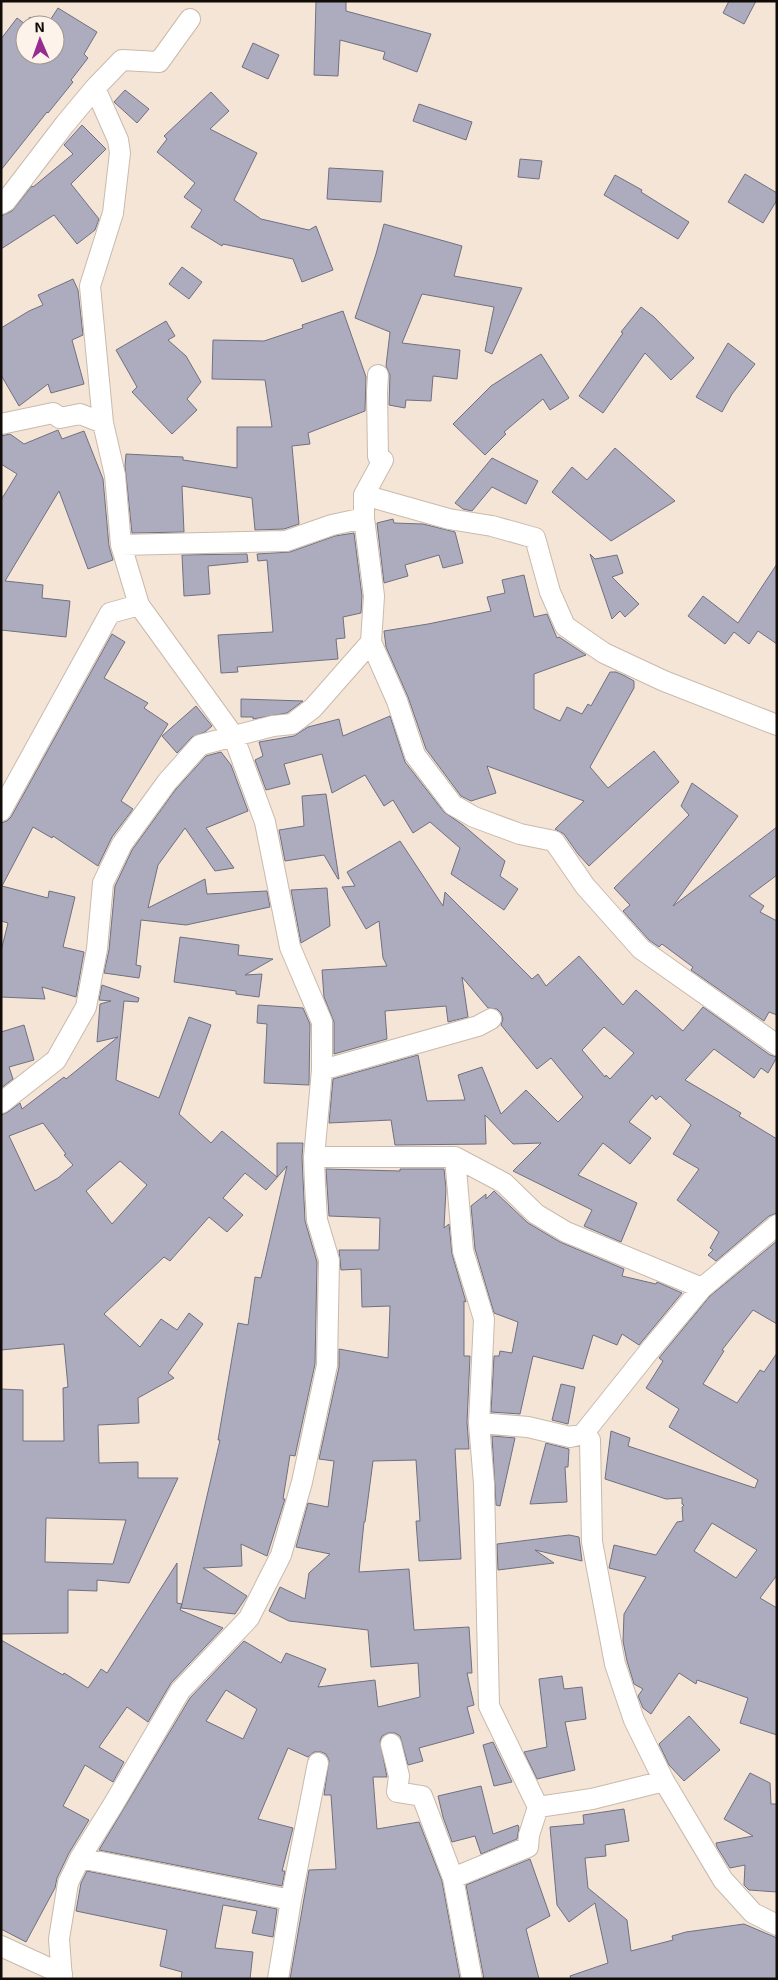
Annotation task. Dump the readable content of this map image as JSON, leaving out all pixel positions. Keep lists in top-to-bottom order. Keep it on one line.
{"north":"top"}
